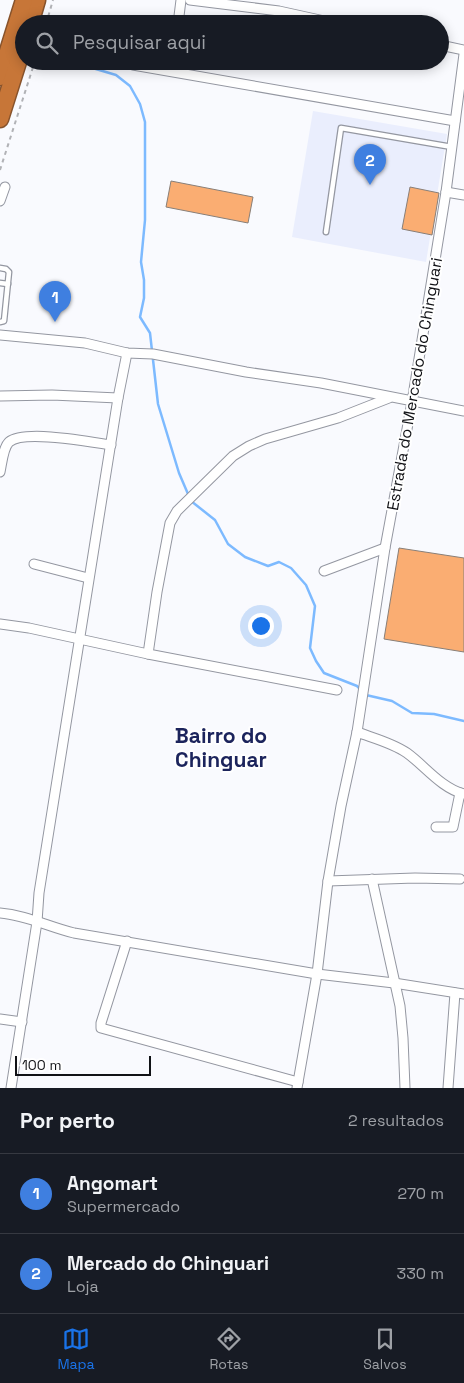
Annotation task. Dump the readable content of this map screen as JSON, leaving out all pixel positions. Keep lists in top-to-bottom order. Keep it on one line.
{"streets":{"street":["Estrada do Mercado do Chinguari"]},"districts":["Bairro do Chinguar"],"scale_bar":"100 m","page":{"search":"Pesquisar aqui","pins":["2","1"],"scale":"100 m","heading":["Por perto","2 resultados"],"list":[{"mark":"1","name":"Angomart","note":"Supermercado","value":"270 m"},{"mark":"2","name":"Mercado do Chinguari","note":"Loja","value":"330 m"}],"nav":["Mapa","Rotas","Salvos"]}}
